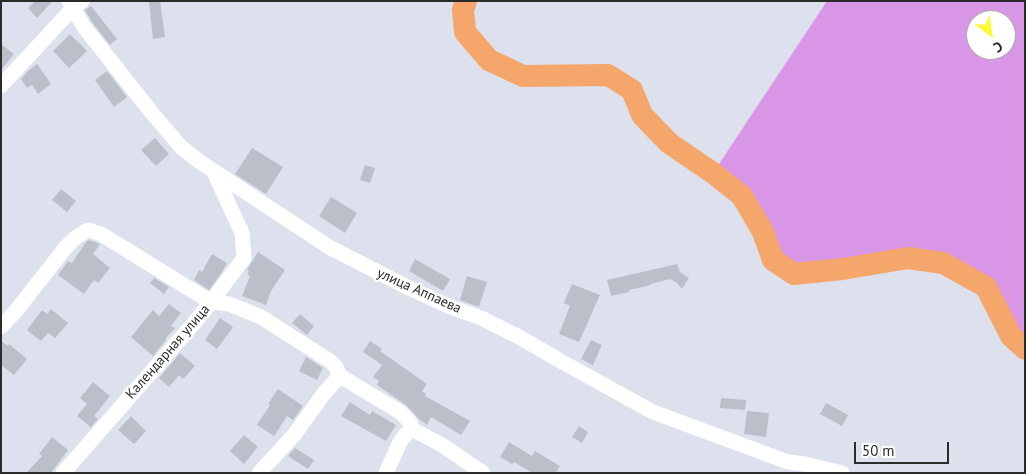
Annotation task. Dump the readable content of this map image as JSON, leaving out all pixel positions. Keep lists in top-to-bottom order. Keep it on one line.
{"streets":{"street":["улица Аппаева","Календарная улица"]},"scale_bar":"50 m","north":"bottom right"}
